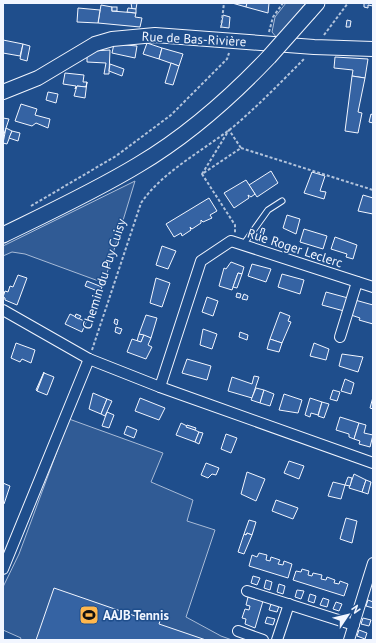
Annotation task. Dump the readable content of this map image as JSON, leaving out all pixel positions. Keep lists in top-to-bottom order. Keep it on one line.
{"streets":{"street":["Rue de Bas-Rivière","Rue Roger Leclerc"],"path":["Chemin du Puy Cuisy"]},"crossings":[["Rue de Bas-Rivière","Chemin du Puy Cuisy"]],"places":{"sports":["AAJB Tennis"]},"north":"top right"}
